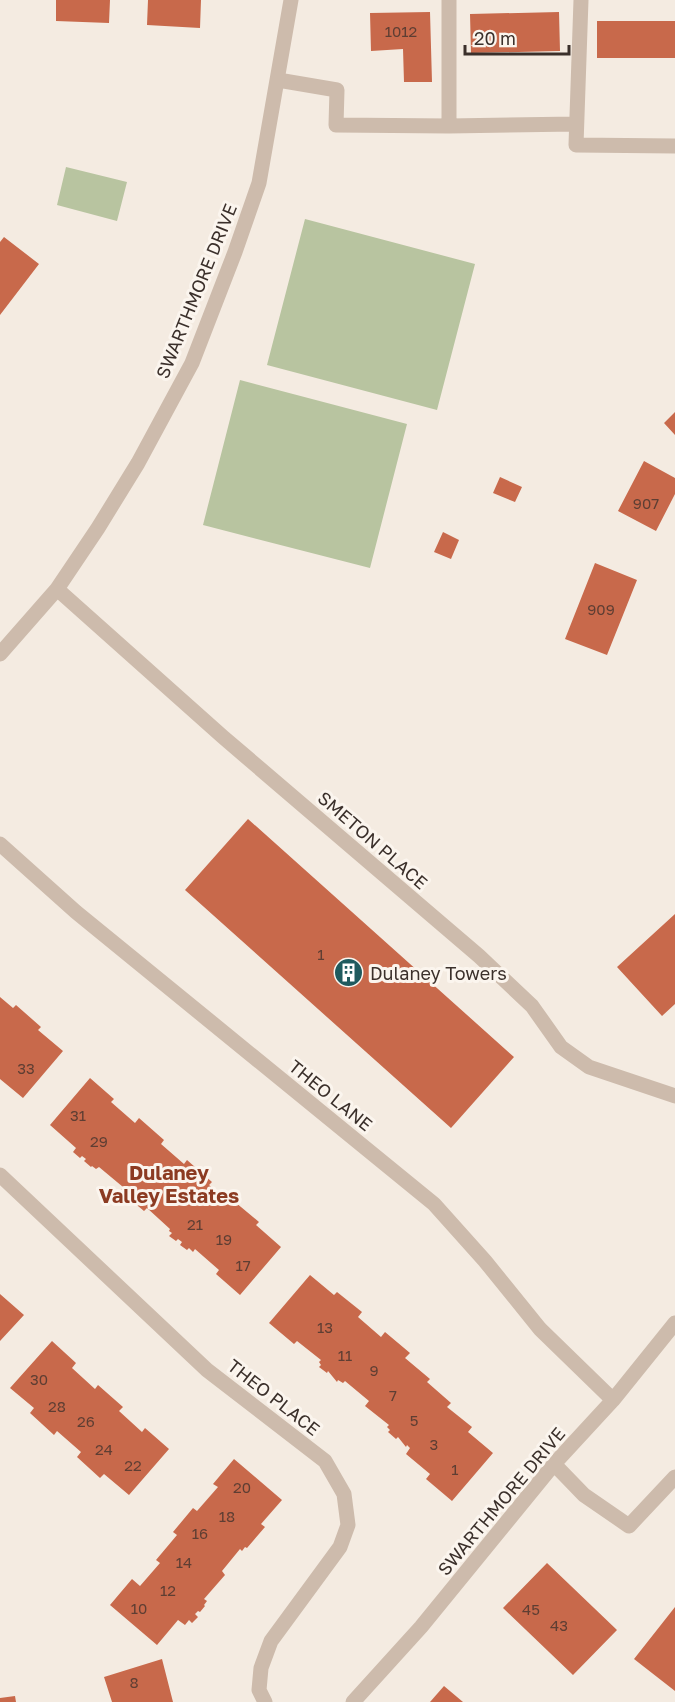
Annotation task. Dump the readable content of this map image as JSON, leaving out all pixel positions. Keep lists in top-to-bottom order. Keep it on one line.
{"streets":{"street":["SWARTHMORE DRIVE","SMETON PLACE","THEO LANE","THEO PLACE"]},"crossings":[["SWARTHMORE DRIVE","SMETON PLACE"],["SWARTHMORE DRIVE","THEO LANE"]],"districts":["Dulaney Valley Estates"],"places":{"building":["Dulaney Towers"]},"house_numbers":["1012","907","909","1","33","31","29","21","19","17","13","11","9","30","7","28","5","26","3","24","22","1","20","18","16","14","12","10","45","43","8"],"scale_bar":"20 m"}
